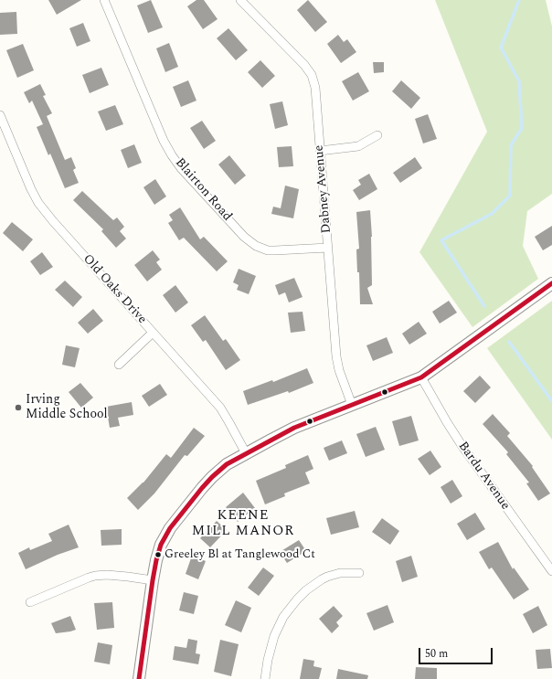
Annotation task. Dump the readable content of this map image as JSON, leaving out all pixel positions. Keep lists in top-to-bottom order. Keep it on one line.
{"streets":{"street":["Dabney Avenue","Blairton Road","Old Oaks Drive","Bardu Avenue"]},"crossings":[["Dabney Avenue","Blairton Road"]],"districts":["KEENE MILL MANOR"],"places":["Irving Middle School","Greeley Bl at Tanglewood Ct"],"scale_bar":"50 m"}
